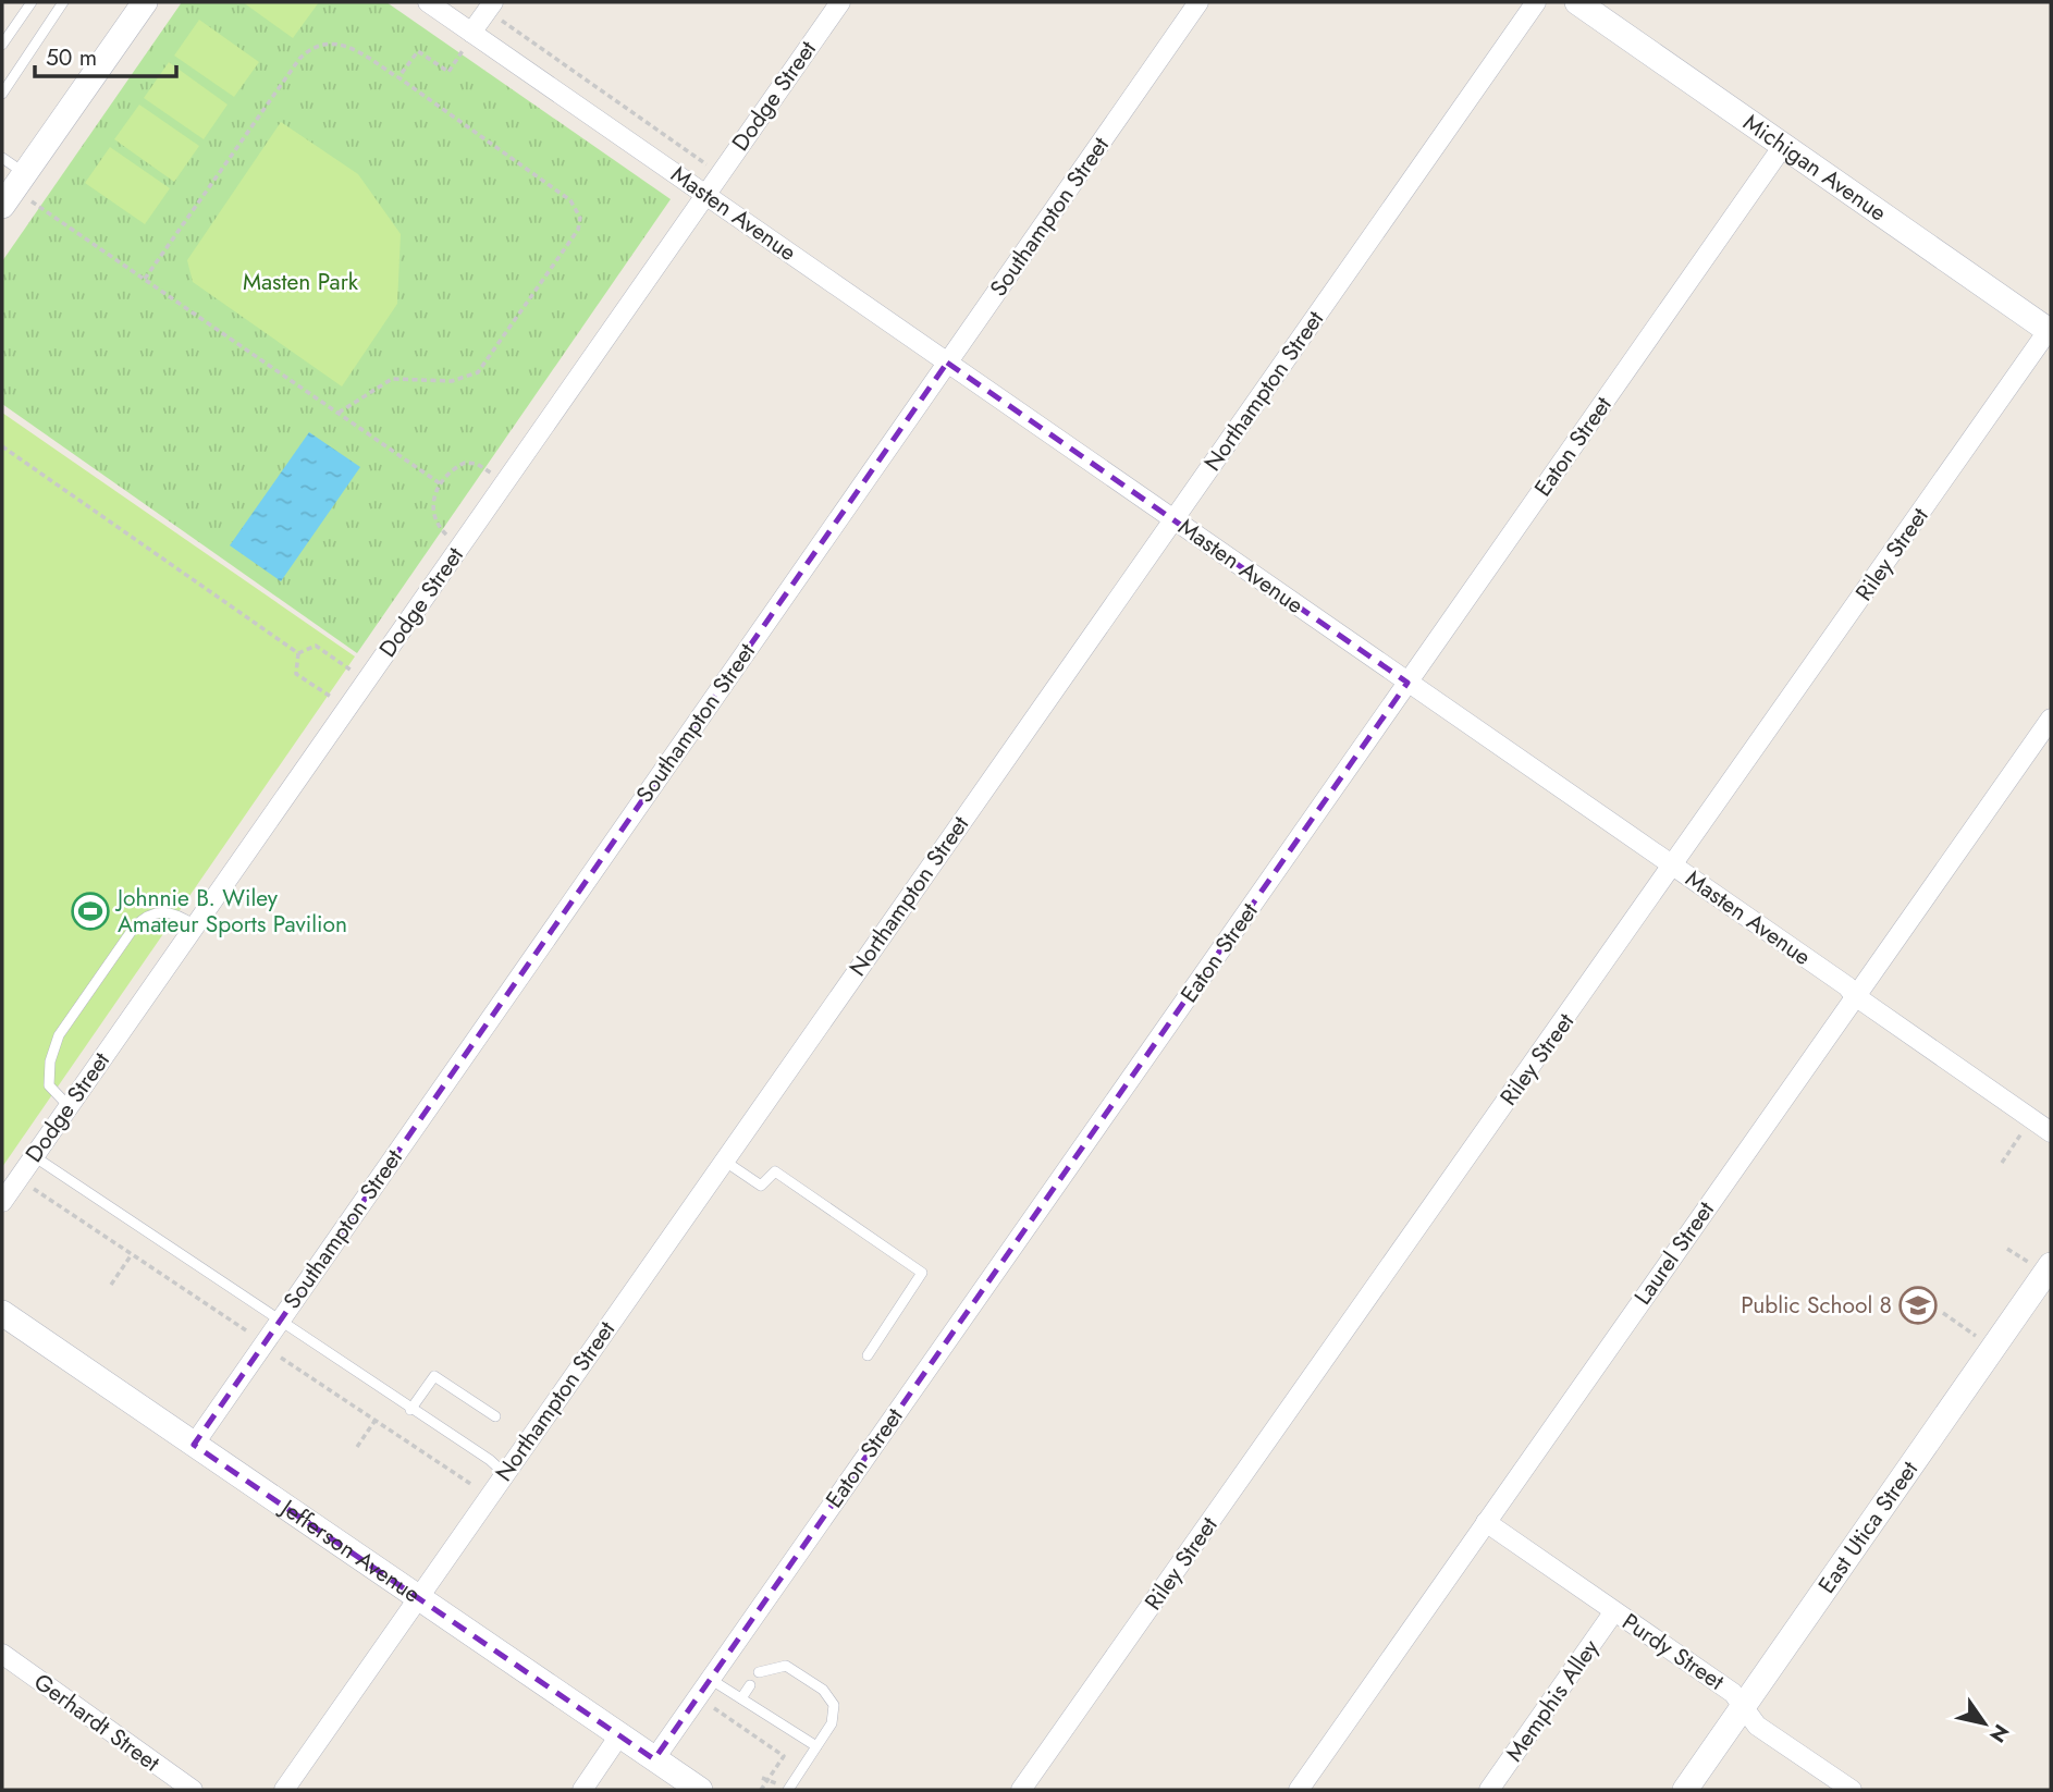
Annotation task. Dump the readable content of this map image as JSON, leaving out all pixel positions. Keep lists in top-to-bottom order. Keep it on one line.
{"streets":{"street":["Dodge Street","Michigan Avenue","Masten Avenue","Southampton Street","Northampton Street","Eaton Street","Riley Street","Laurel Street","East Utica Street","Jefferson Avenue","Purdy Street","Memphis Alley","Gerhardt Street"]},"crossings":[["Dodge Street","Masten Avenue"],["Michigan Avenue","Eaton Street"],["Michigan Avenue","Riley Street"],["Masten Avenue","Southampton Street"],["Masten Avenue","Northampton Street"],["Masten Avenue","Eaton Street"],["Masten Avenue","Riley Street"],["Masten Avenue","Laurel Street"],["Southampton Street","Jefferson Avenue"],["Northampton Street","Jefferson Avenue"],["Eaton Street","Jefferson Avenue"],["Laurel Street","Purdy Street"],["East Utica Street","Purdy Street"],["Purdy Street","Memphis Alley"]],"parks":["Masten Park"],"places":{"sports":["Johnnie B. Wiley Amateur Sports Pavilion"],"school or university":["Public School 8"]},"scale_bar":"50 m","north":"bottom right"}
